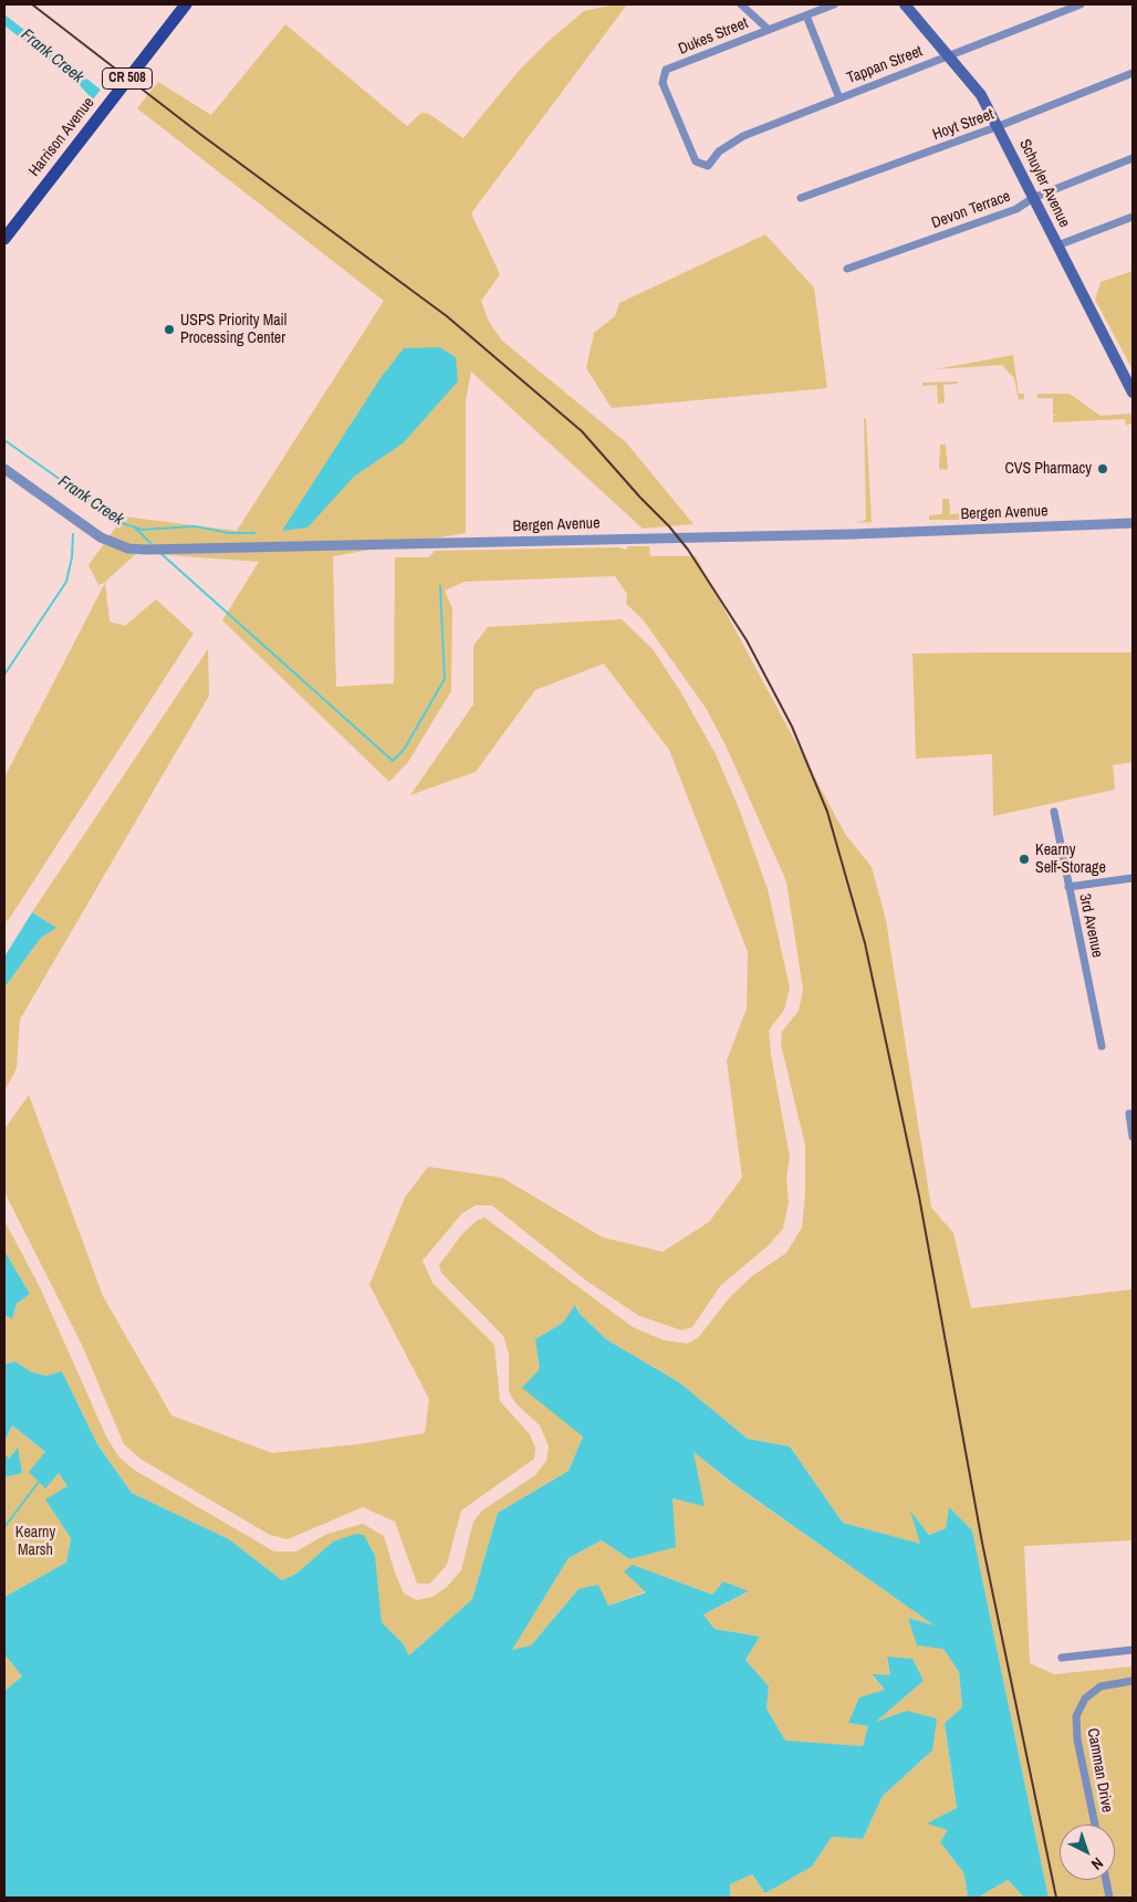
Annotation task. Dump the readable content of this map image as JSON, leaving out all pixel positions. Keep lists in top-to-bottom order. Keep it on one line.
{"streets":{"main road":["CR 508","Harrison Avenue","Schuyler Avenue"],"street":["Dukes Street","Tappan Street","Hoyt Street","Devon Terrace","Bergen Avenue","3rd Avenue","Camman Drive"]},"crossings":[["Dukes Street","Tappan Street"],["Tappan Street","Schuyler Avenue"],["Hoyt Street","Schuyler Avenue"],["Schuyler Avenue","Devon Terrace"]],"water":["Frank Creek"],"parks":["Kearny Marsh"],"places":["USPS Priority Mail Processing Center","CVS Pharmacy","Kearny Self-Storage"],"north":"bottom right"}
